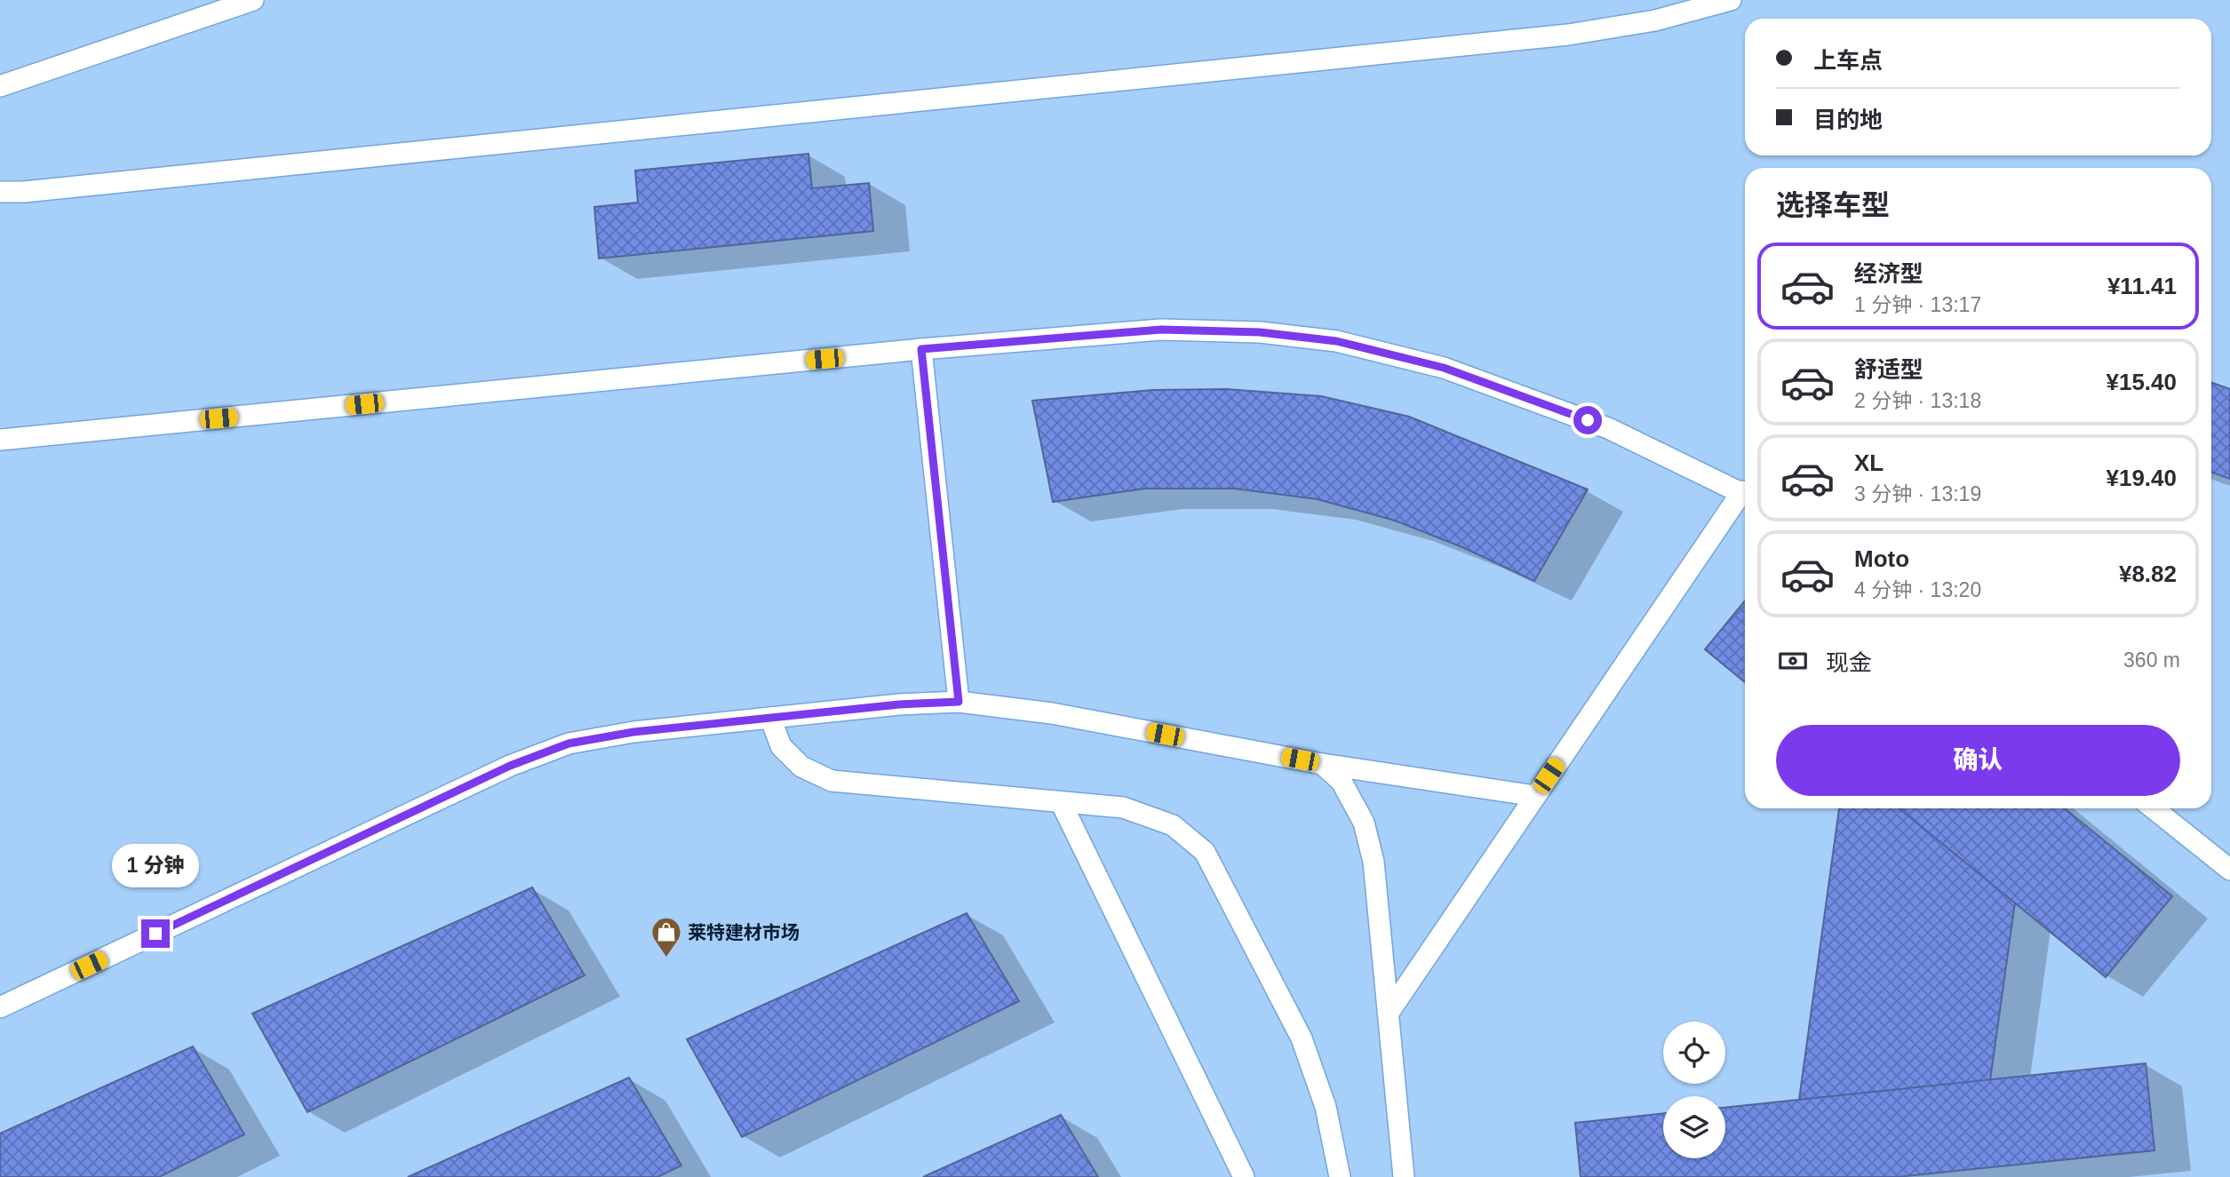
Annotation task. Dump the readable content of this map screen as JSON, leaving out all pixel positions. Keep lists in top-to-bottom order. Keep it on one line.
{"places":{"shop":["莱特建材市场"]},"page":{"banner":["上车点","目的地"],"heading":"选择车型","list":[{"name":"经济型","note":"1 分钟 · 13:17","value":"¥11.41"},{"name":"舒适型","note":"2 分钟 · 13:18","value":"¥15.40"},{"name":"XL","note":"3 分钟 · 13:19","value":"¥19.40"},{"name":"Moto","note":"4 分钟 · 13:20","value":"¥8.82"}],"pay":["现金","360 m"],"buttons":"确认","bubble":"1 分钟"}}
